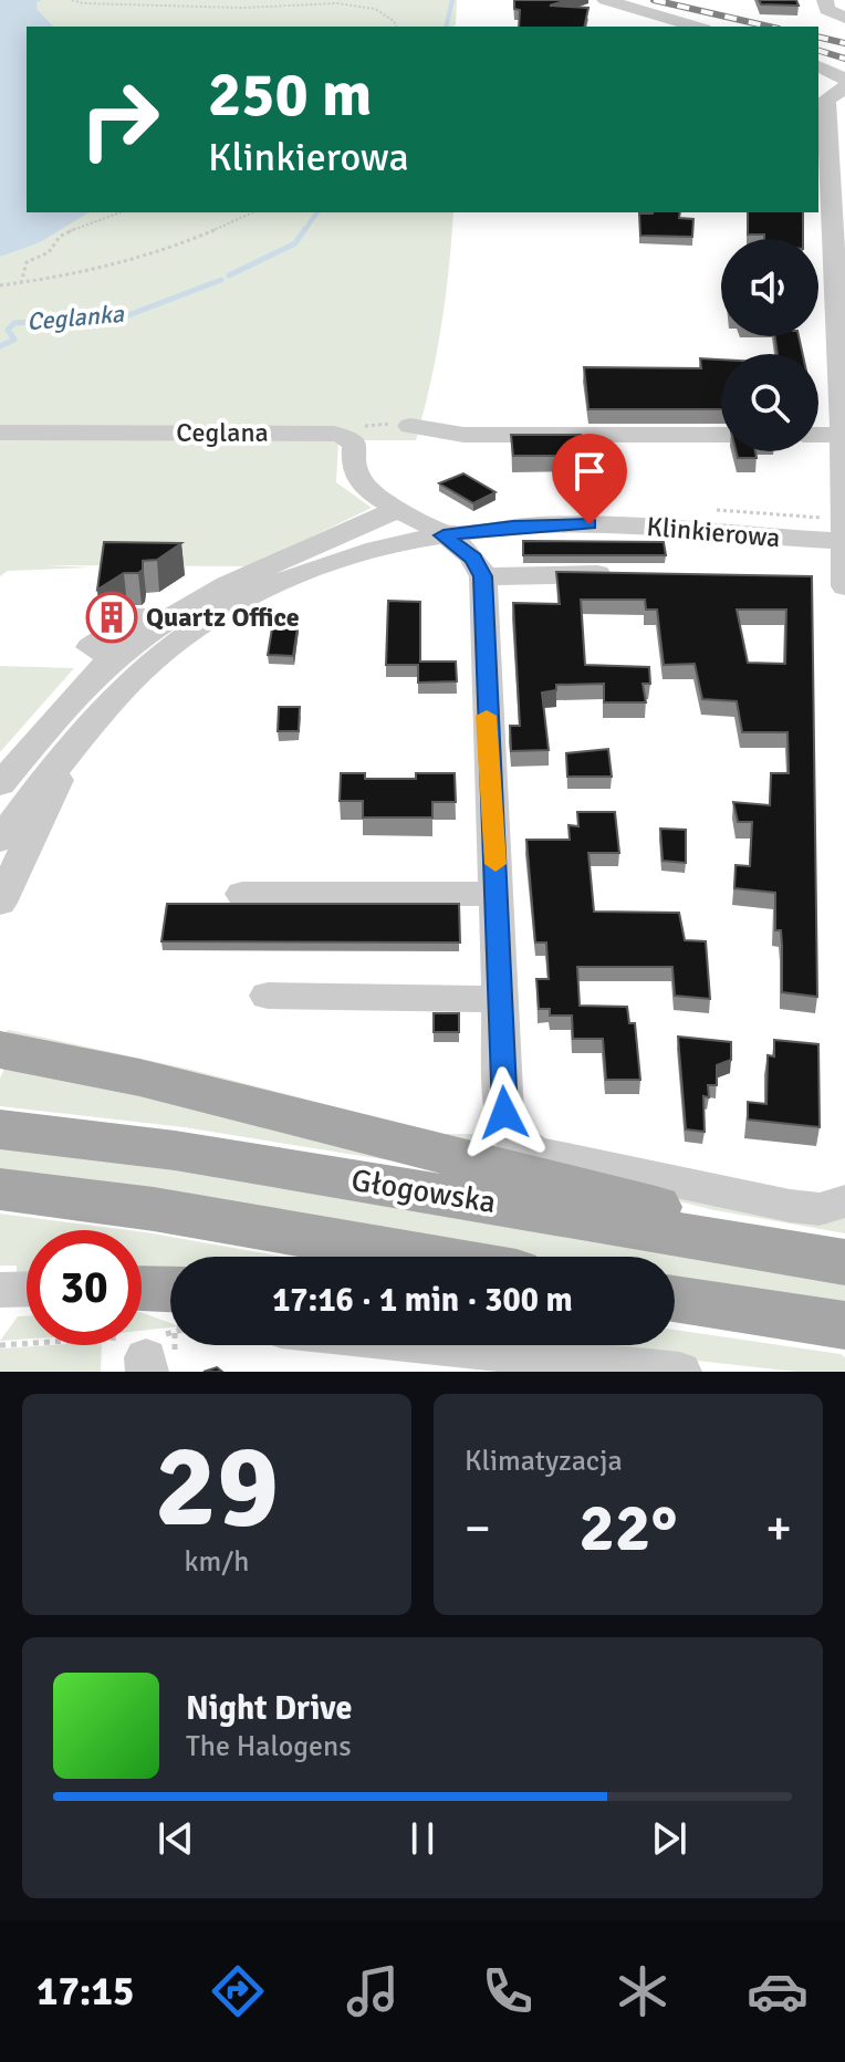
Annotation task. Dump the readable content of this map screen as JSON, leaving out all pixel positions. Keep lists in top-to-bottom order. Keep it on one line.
{"streets":{"main road":["Głogowska"],"street":["Ceglana","Klinkierowa"]},"water":["Ceglanka"],"places":{"building":["Quartz Office"]},"page":{"turn":["250 m","Klinkierowa"],"limit":"30","trip":"17:16 · 1 min · 300 m","tile":[["29","km/h"],"Klimatyzacja"],"heat":["−","22°","+"],"song":["Night Drive","The Halogens"],"tabs":"17:15"}}
